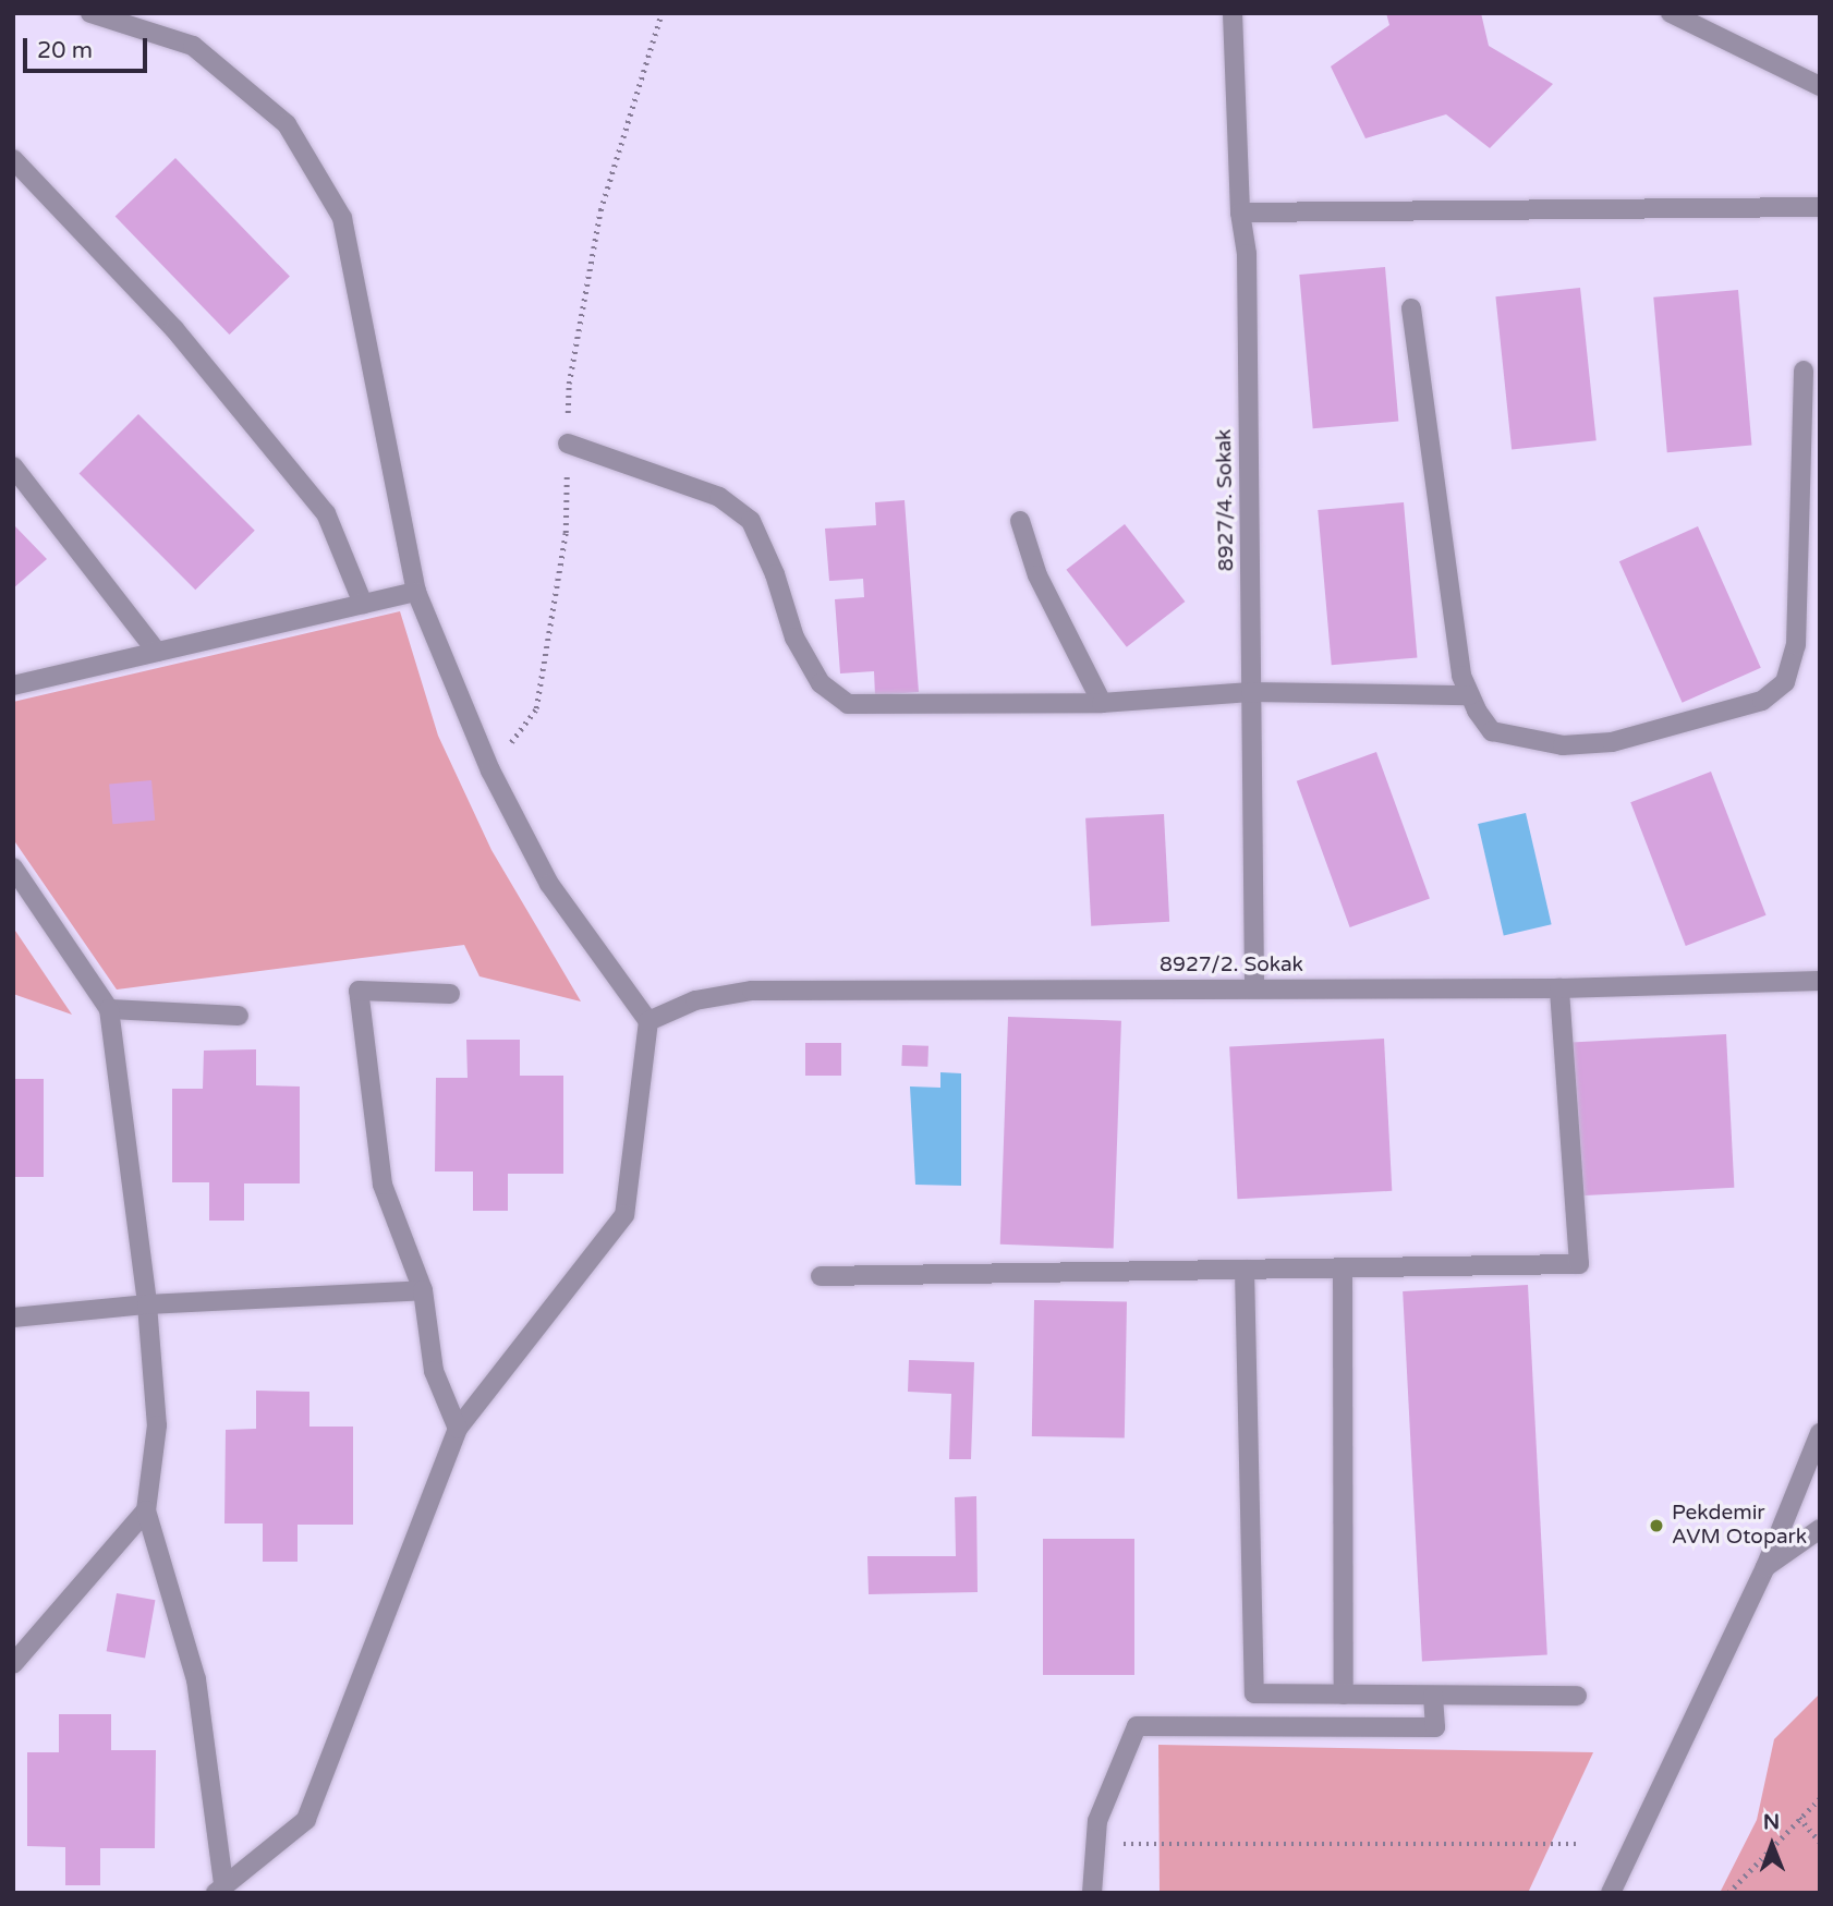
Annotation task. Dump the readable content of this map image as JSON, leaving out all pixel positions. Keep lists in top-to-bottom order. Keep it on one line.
{"streets":{"street":["8927/4. Sokak","8927/2. Sokak"]},"crossings":[["8927/4. Sokak","8927/2. Sokak"]],"places":["Pekdemir AVM Otopark"],"scale_bar":"20 m","north":"top"}
